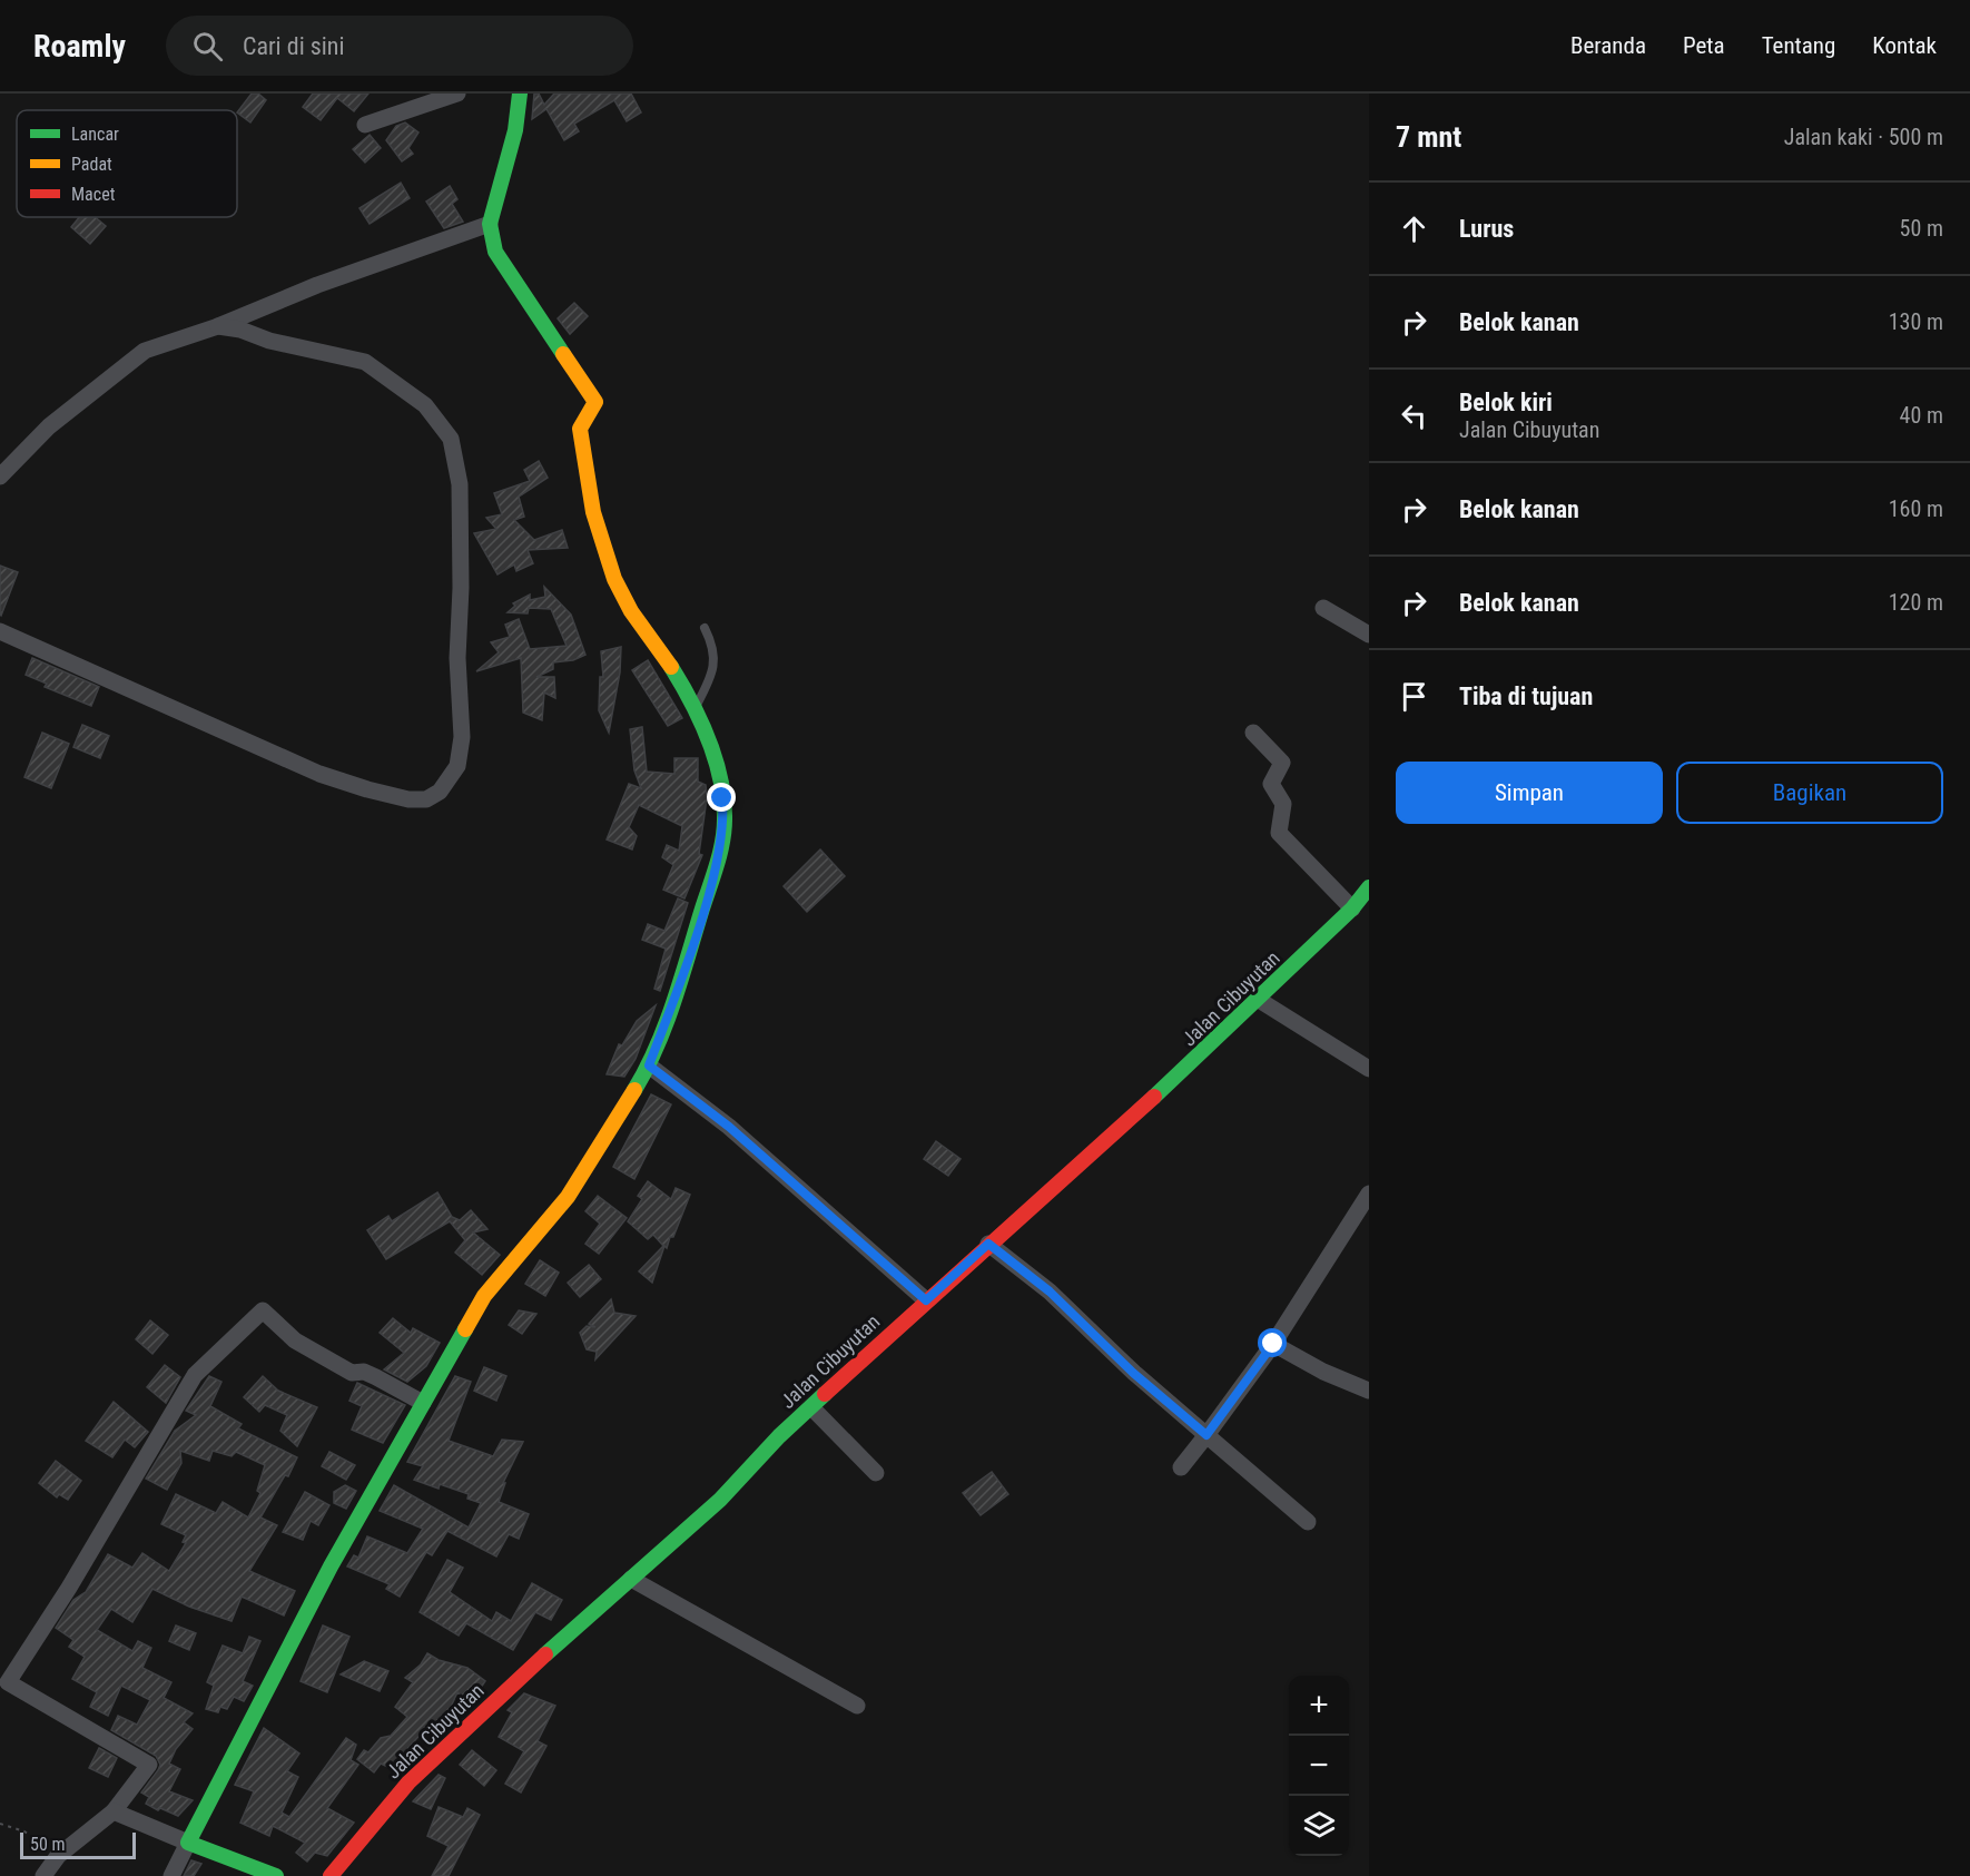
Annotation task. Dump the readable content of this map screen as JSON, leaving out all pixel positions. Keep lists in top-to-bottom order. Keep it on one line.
{"streets":{"street":["Jalan Cibuyutan"]},"legend":["Lancar","Padat","Macet"],"scale_bar":"50 m","page":{"header":"Roamly","search":"Cari di sini","nav":["Beranda","Peta","Tentang","Kontak"],"heading":["7 mnt","Jalan kaki · 500 m"],"list":[["Lurus","50 m"],["Belok kanan","130 m"],["Belok kiri","Jalan Cibuyutan","40 m"],["Belok kanan","160 m"],["Belok kanan","120 m"],"Tiba di tujuan"],"buttons":["Simpan","Bagikan"],"map_buttons":["+","−"],"scale":"50 m"}}
